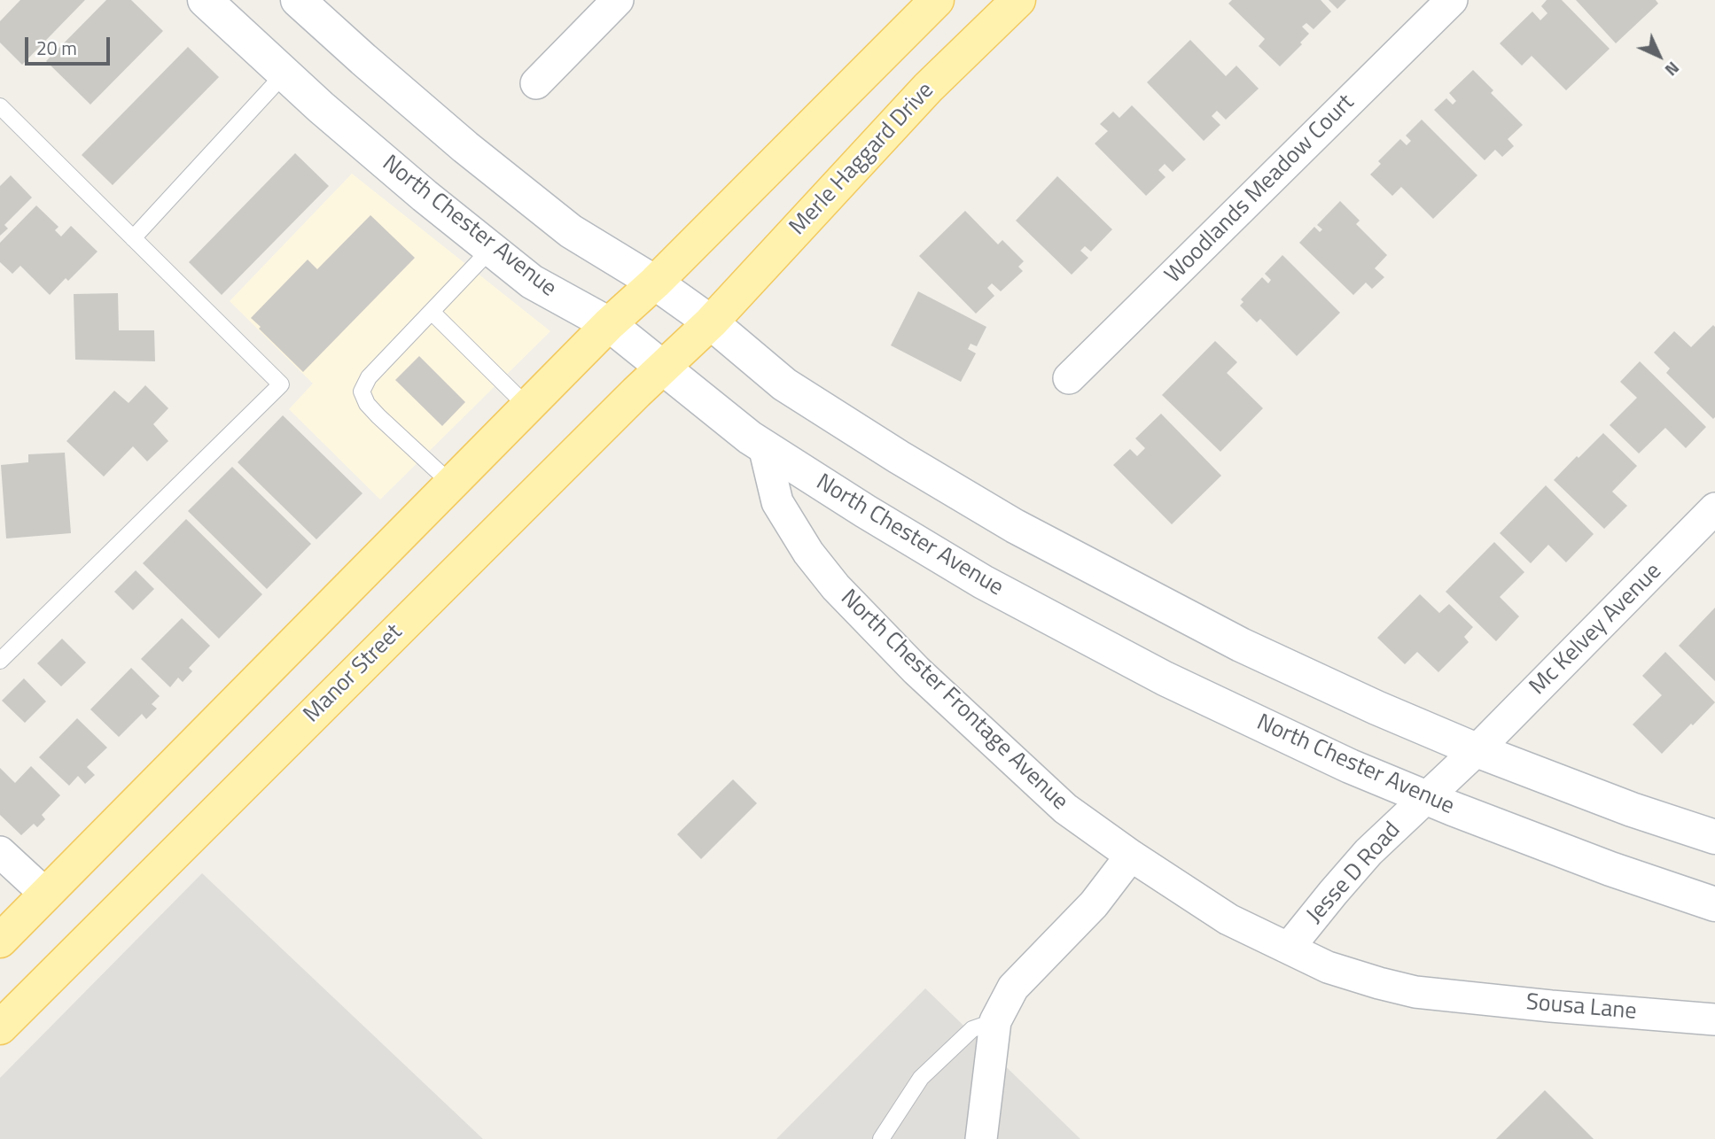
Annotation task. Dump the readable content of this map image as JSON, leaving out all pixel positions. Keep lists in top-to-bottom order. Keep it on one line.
{"streets":{"main road":["Merle Haggard Drive","North Chester Avenue","Manor Street"],"street":["Woodlands Meadow Court","Mc Kelvey Avenue","North Chester Frontage Avenue","Jesse D Road","Sousa Lane"]},"crossings":[["Merle Haggard Drive","Manor Street"],["North Chester Avenue","Manor Street"],["North Chester Avenue","North Chester Frontage Avenue"],["North Chester Avenue","Jesse D Road"],["Mc Kelvey Avenue","Jesse D Road"],["North Chester Frontage Avenue","Jesse D Road"],["North Chester Frontage Avenue","Sousa Lane"]],"scale_bar":"20 m","north":"bottom right"}
